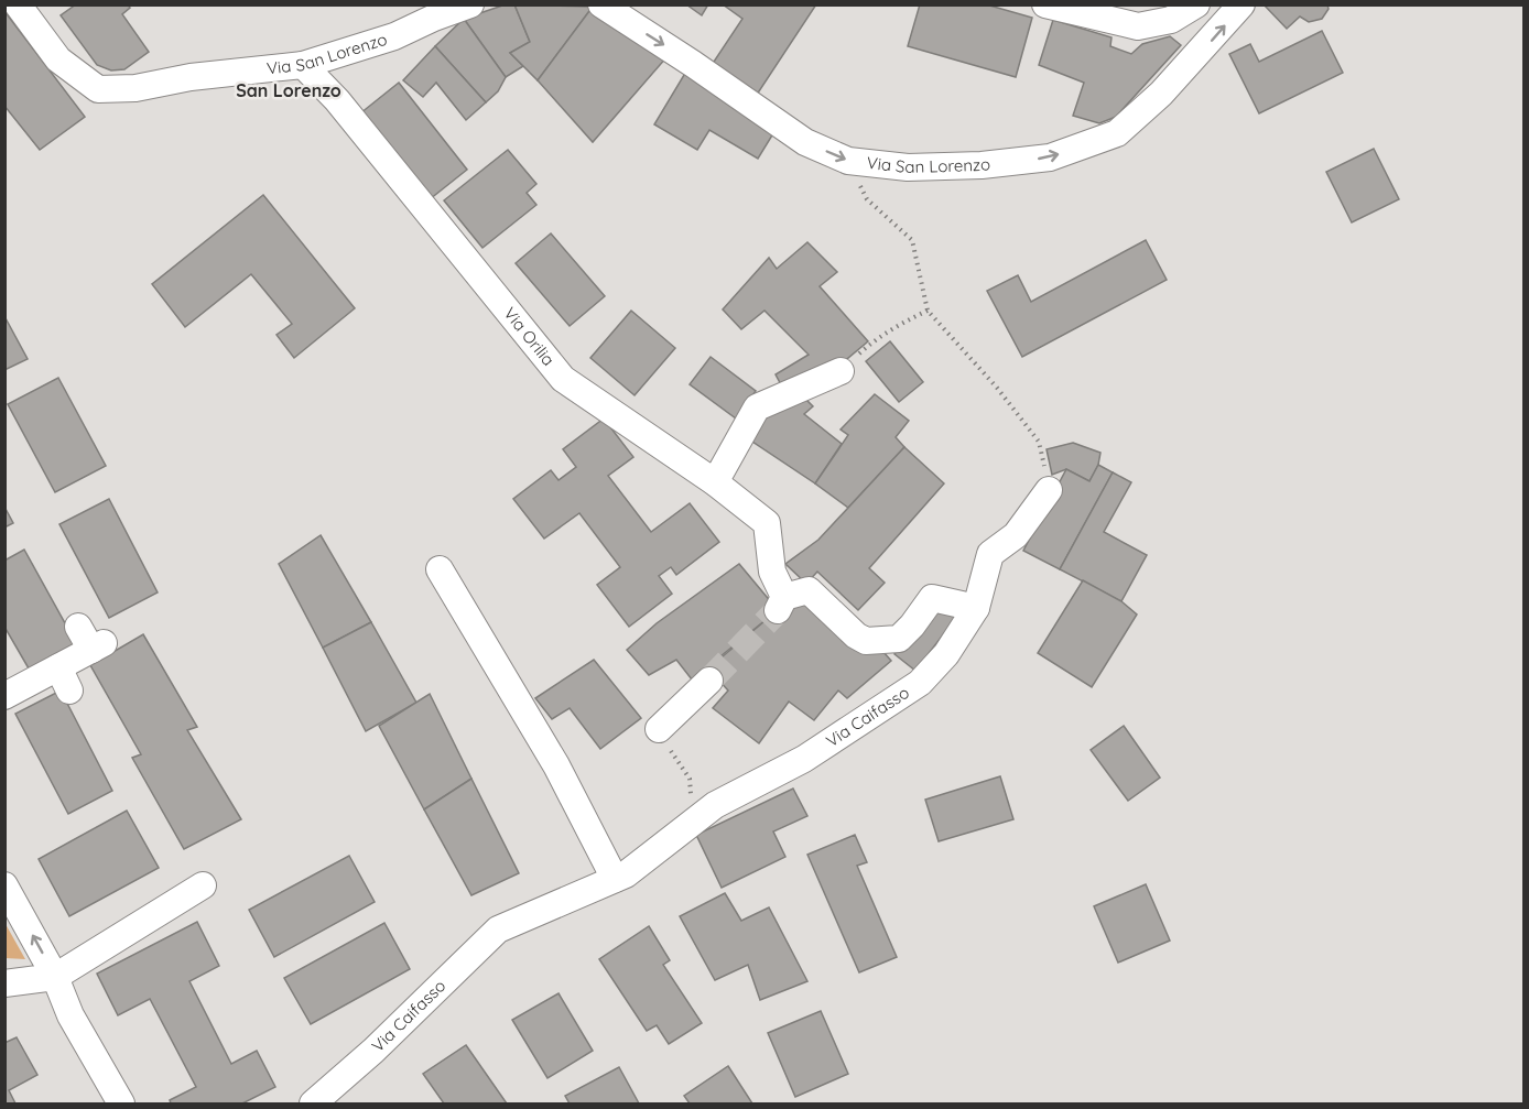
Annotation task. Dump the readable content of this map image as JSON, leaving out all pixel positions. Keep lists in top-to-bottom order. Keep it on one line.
{"streets":{"street":["Via San Lorenzo","Via Orilia","Via Caifasso"]},"crossings":[["Via San Lorenzo","Via Orilia"],["Via Orilia","Via Caifasso"]],"one_way":["Via San Lorenzo"],"districts":["San Lorenzo"]}
